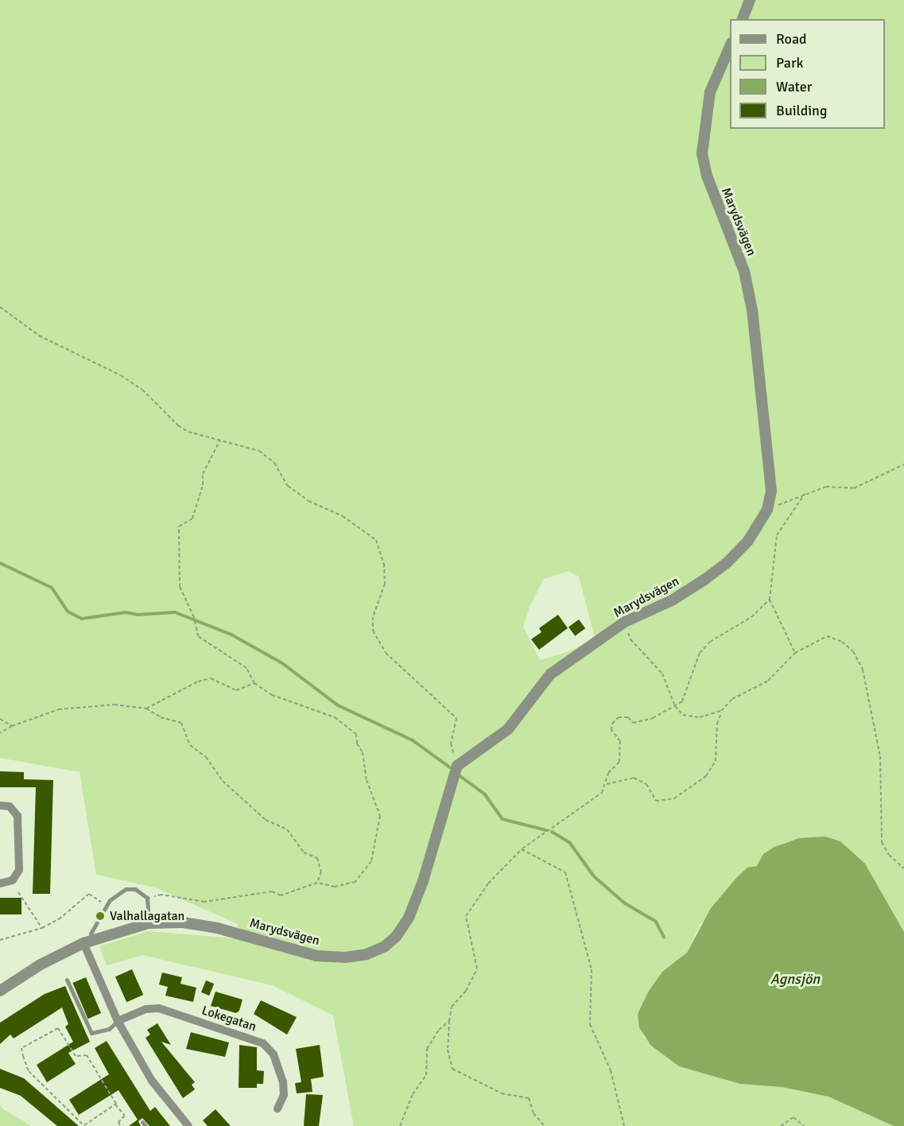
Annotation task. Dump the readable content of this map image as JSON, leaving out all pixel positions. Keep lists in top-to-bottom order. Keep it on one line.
{"streets":{"street":["Marydsvägen","Lokegatan"]},"water":["Agnsjön"],"places":["Valhallagatan"],"legend":["Road","Park","Water","Building"]}
